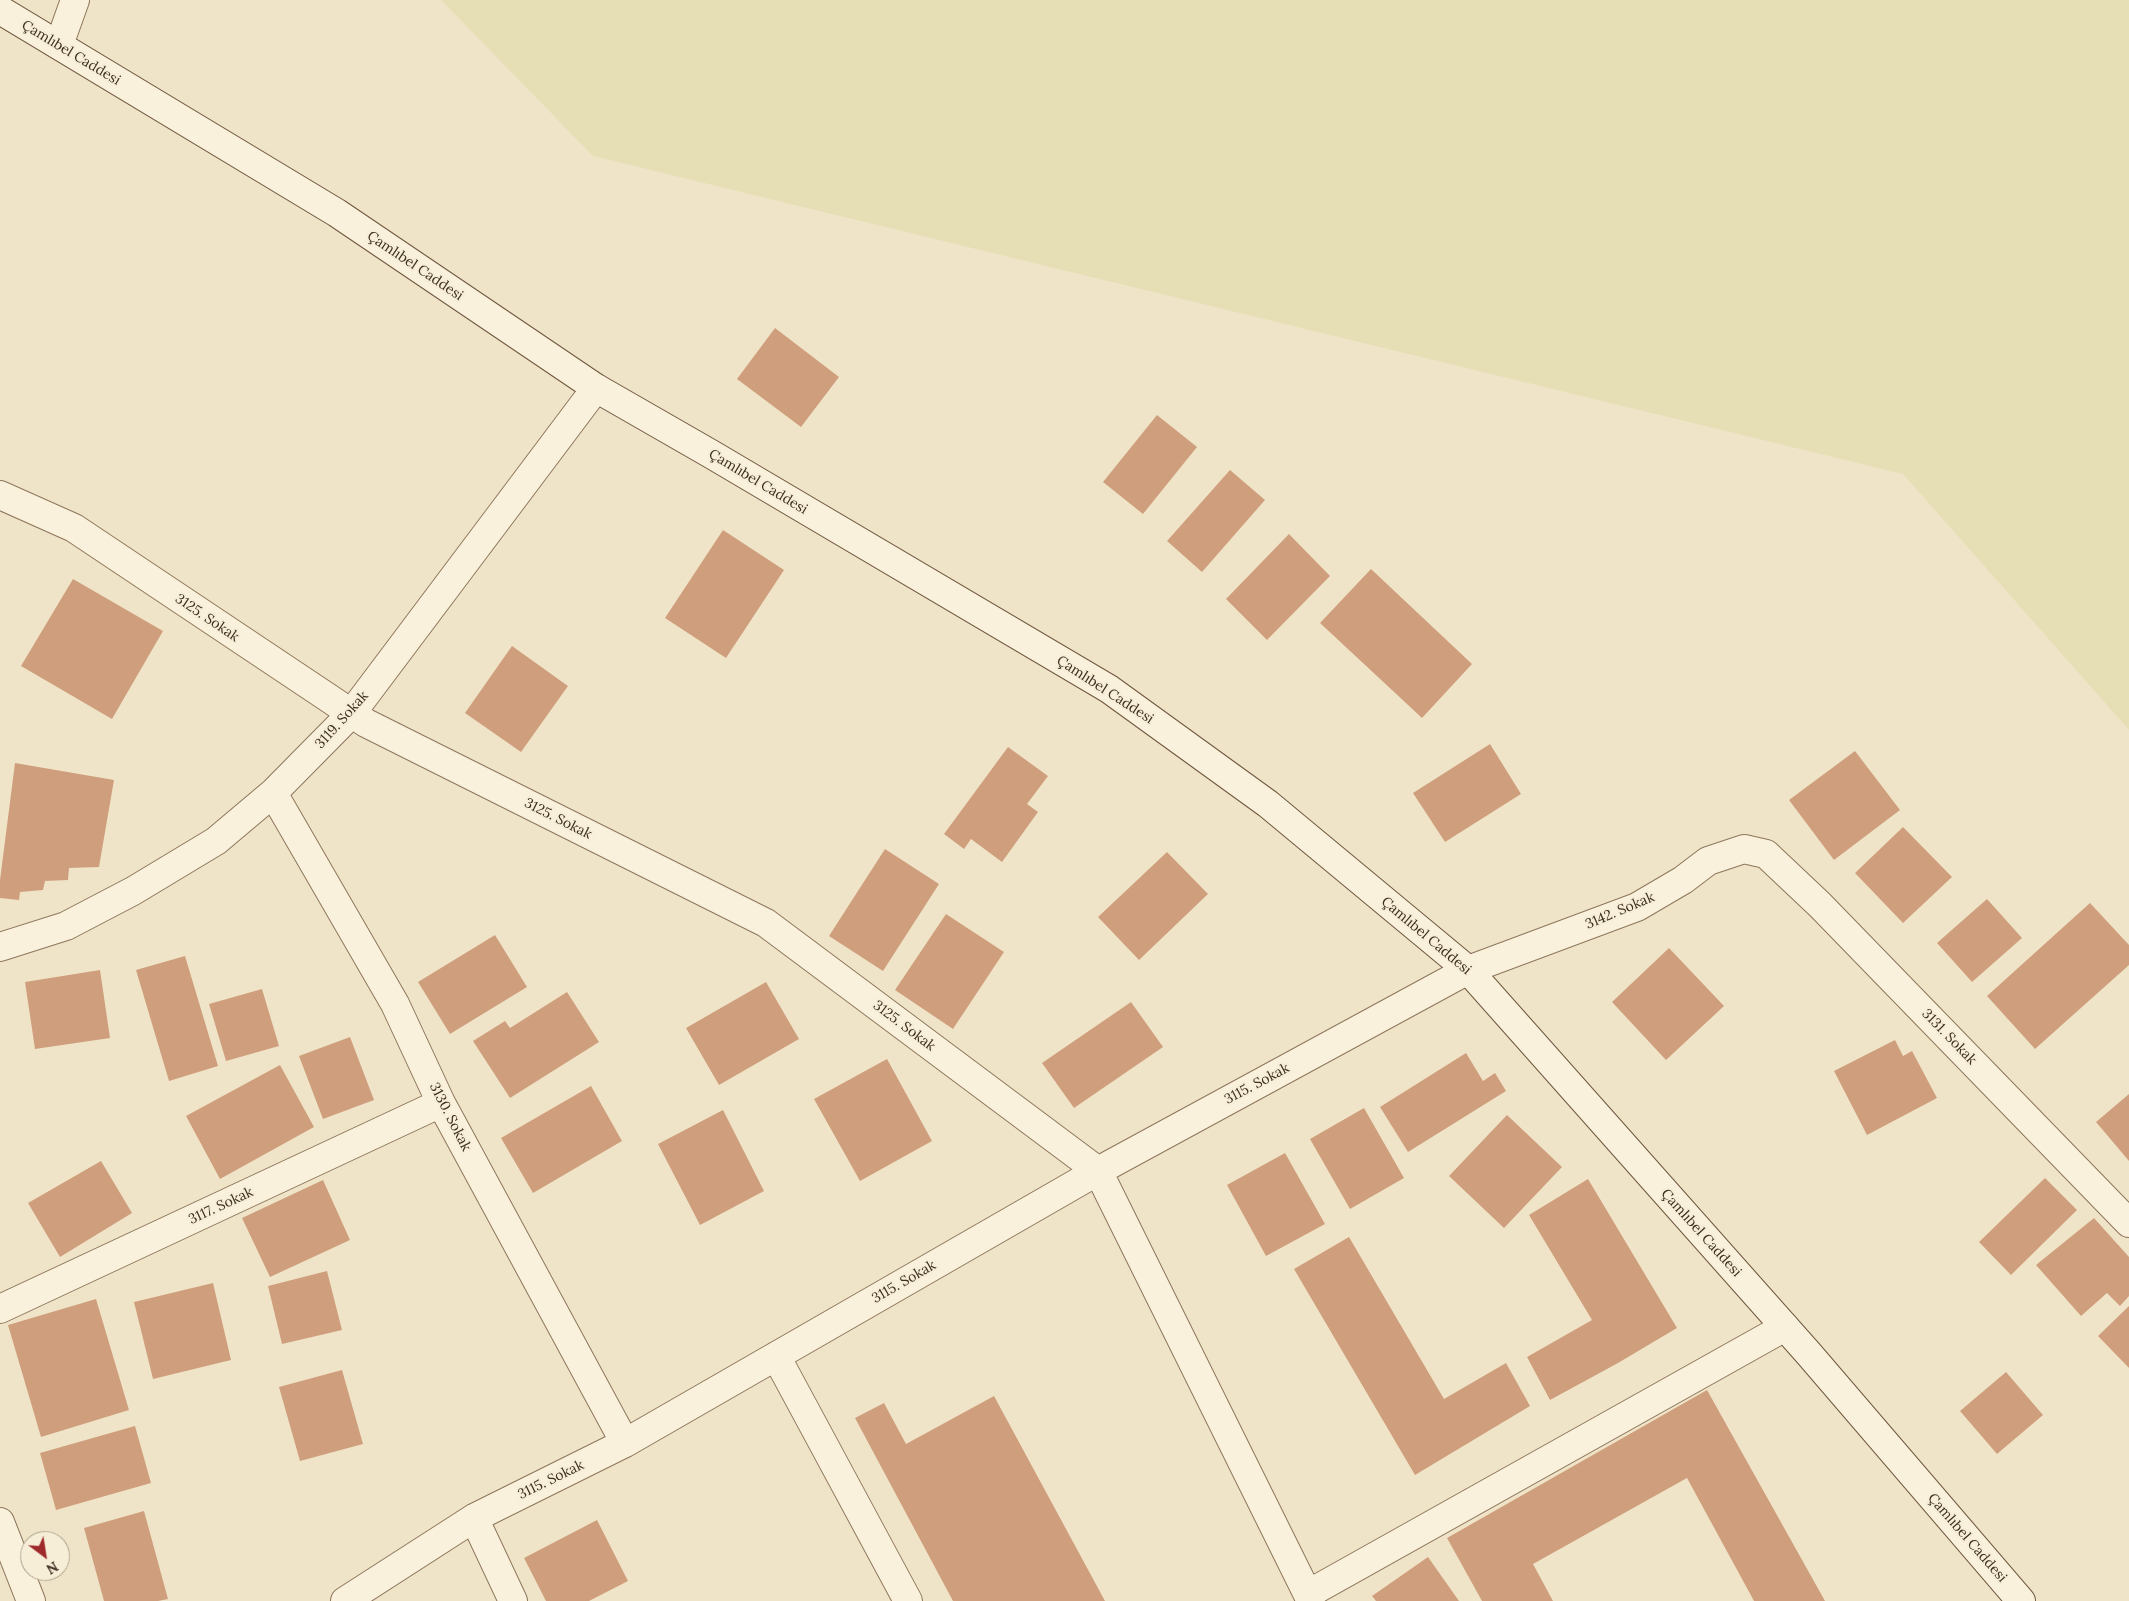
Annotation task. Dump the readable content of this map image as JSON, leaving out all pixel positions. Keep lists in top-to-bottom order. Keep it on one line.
{"streets":{"street":["Çamlıbel Caddesi","3125. Sokak","3119. Sokak","3142. Sokak","3131. Sokak","3115. Sokak","3130. Sokak","3117. Sokak"]},"crossings":[["Çamlıbel Caddesi","3119. Sokak"],["Çamlıbel Caddesi","3142. Sokak"],["Çamlıbel Caddesi","3115. Sokak"],["3125. Sokak","3119. Sokak"],["3125. Sokak","3115. Sokak"],["3119. Sokak","3130. Sokak"],["3142. Sokak","3131. Sokak"],["3142. Sokak","3115. Sokak"],["3115. Sokak","3130. Sokak"],["3130. Sokak","3117. Sokak"]],"north":"bottom right"}
